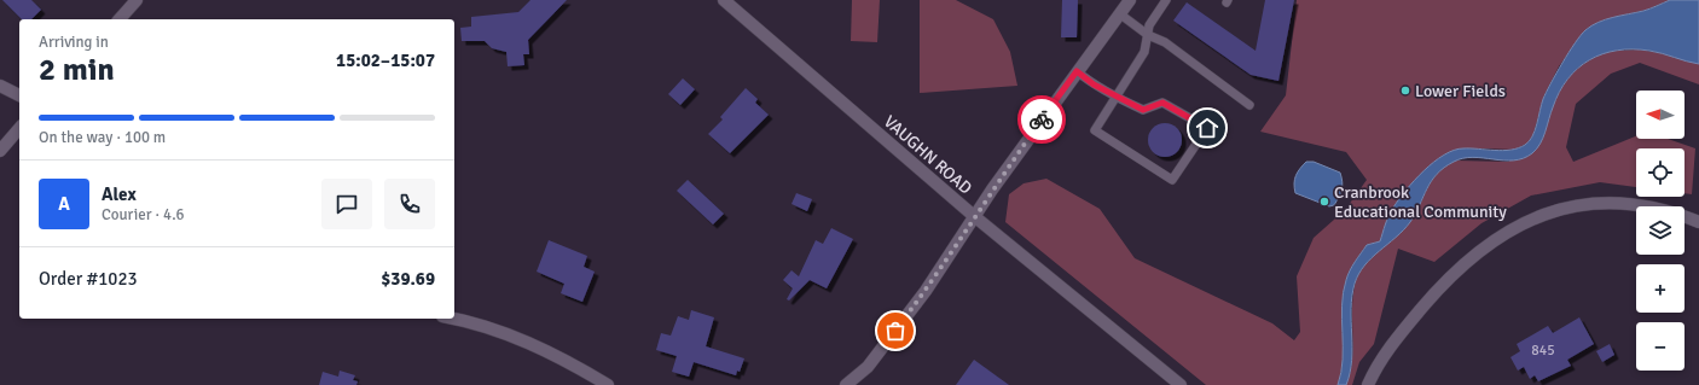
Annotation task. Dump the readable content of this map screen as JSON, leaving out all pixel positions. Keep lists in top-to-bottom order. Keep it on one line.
{"streets":{"street":["VAUGHN ROAD"]},"places":["Lower Fields","Cranbrook Educational Community"],"house_numbers":["845"],"north":"left","page":{"heading":["2 min","Arriving in","15:02–15:07"],"panel":["Alex","Courier · 4.6","Order #1023","$39.69"],"map_buttons":["+","−"],"bar":"On the way · 100 m","round":"A"}}
